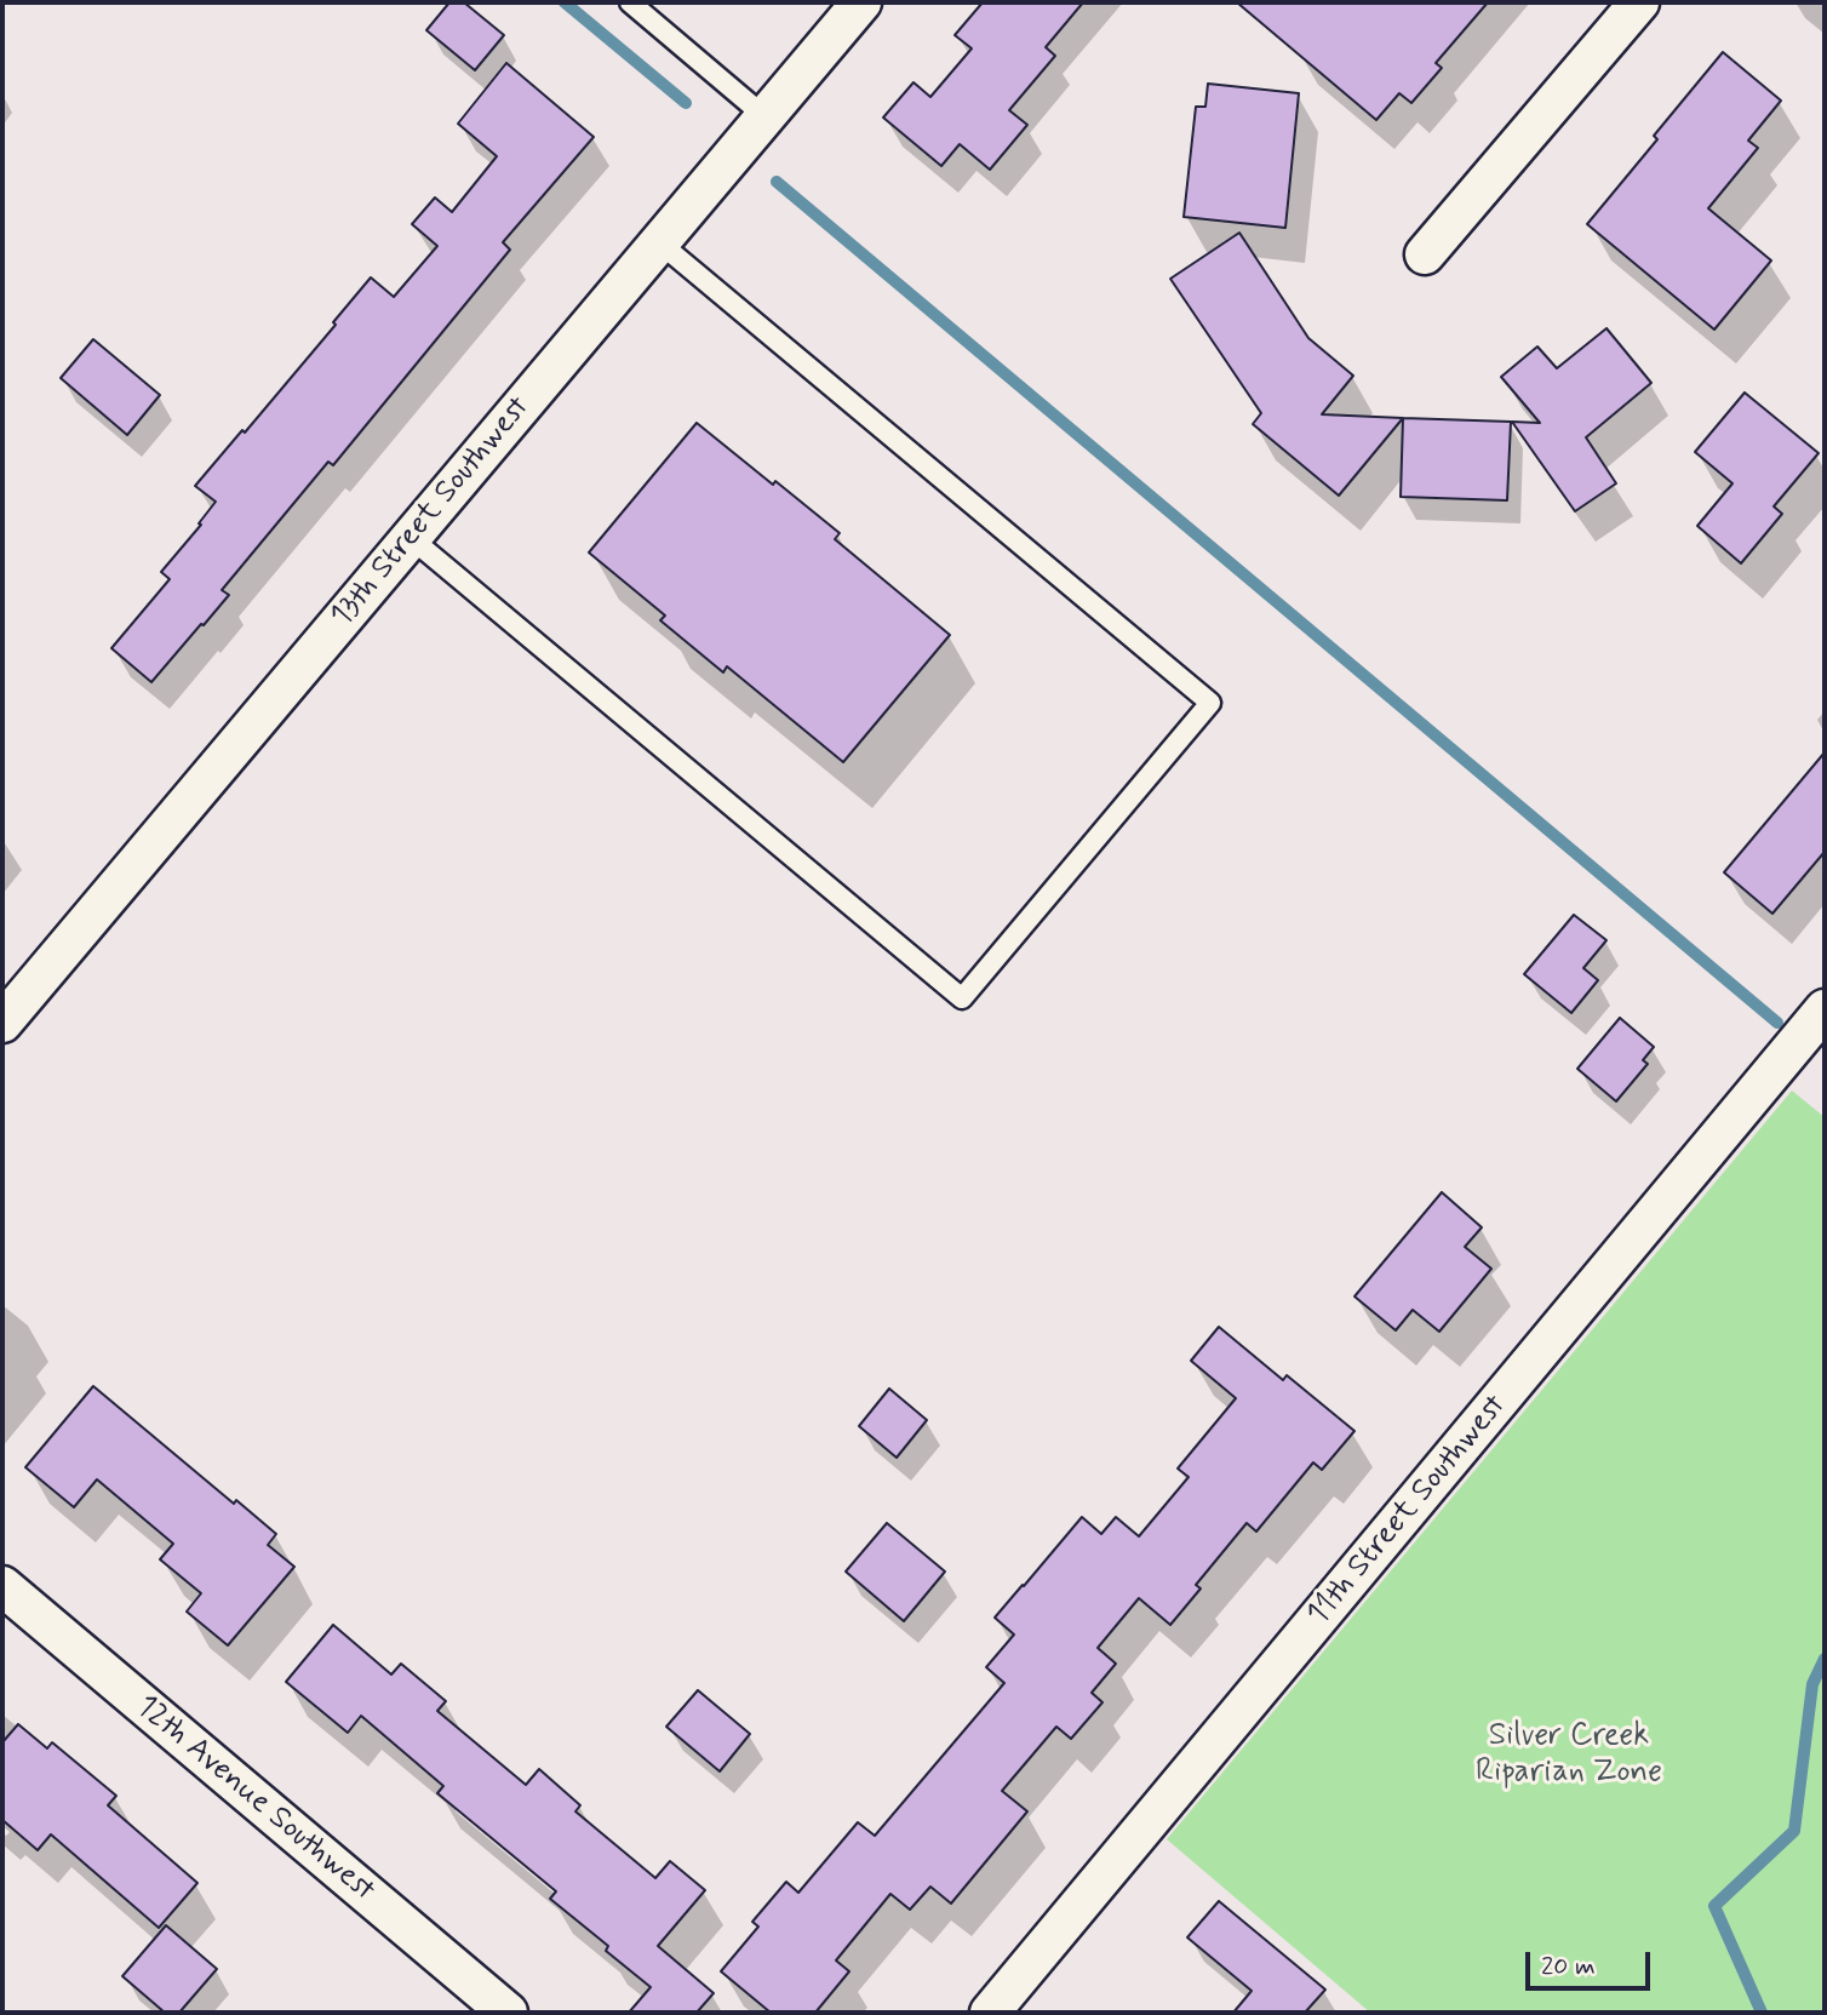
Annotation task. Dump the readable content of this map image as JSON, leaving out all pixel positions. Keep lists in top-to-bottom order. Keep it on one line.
{"streets":{"street":["13th Street Southwest","11th Street Southwest","12th Avenue Southwest"]},"parks":["Silver Creek Riparian Zone"],"scale_bar":"20 m"}
